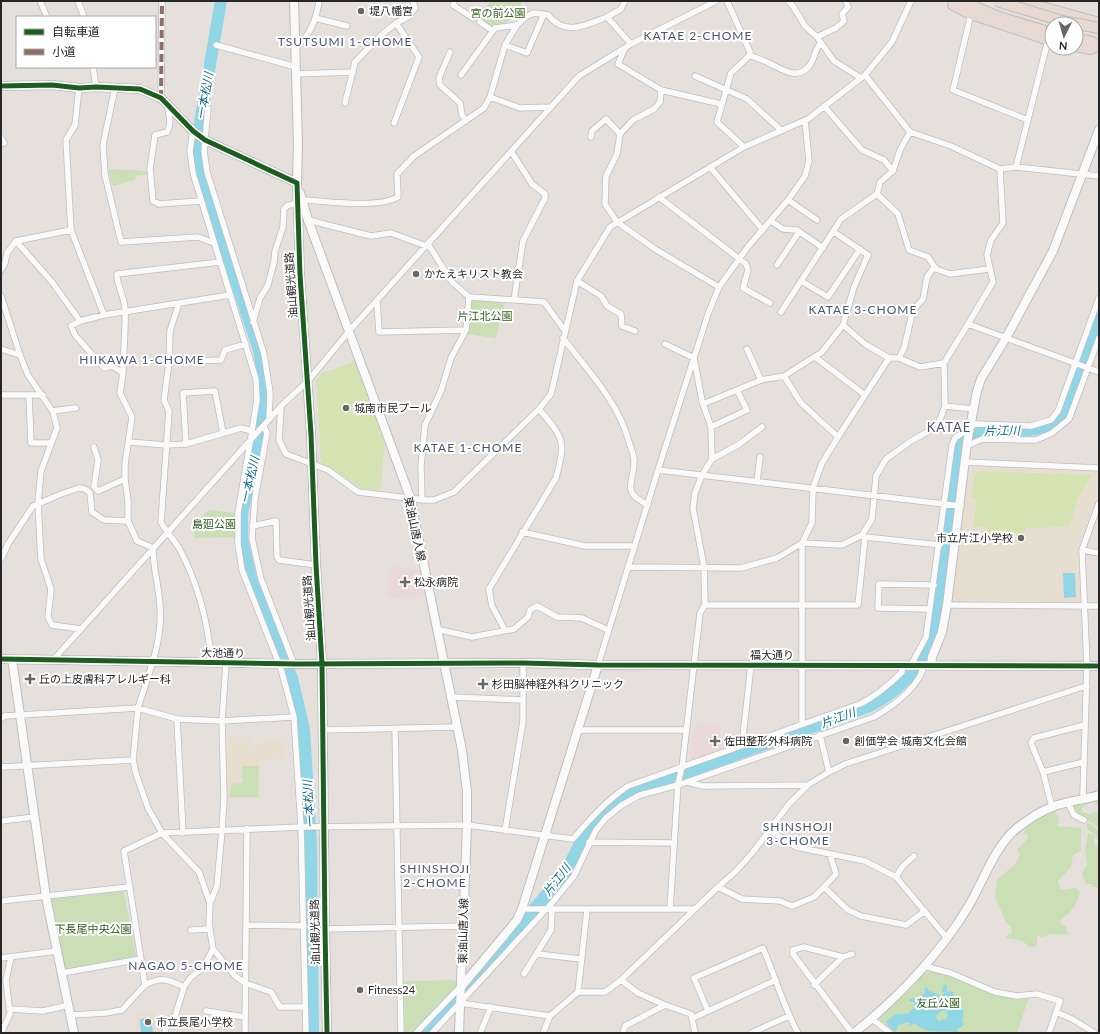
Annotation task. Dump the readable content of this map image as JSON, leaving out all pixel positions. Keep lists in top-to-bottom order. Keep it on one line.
{"streets":{"street":["油山観光道路","東油山唐人線","大池通り","福大通り"]},"crossings":[["油山観光道路","東油山唐人線"],["油山観光道路","大池通り"],["東油山唐人線","大池通り"],["東油山唐人線","福大通り"],["大池通り","福大通り"]],"districts":["KATAE 2-CHOME","TSUTSUMI 1-CHOME","KATAE 3-CHOME","HIIKAWA 1-CHOME","KATAE","KATAE 1-CHOME","SHINSHOJI 3-CHOME","SHINSHOJI 2-CHOME","NAGAO 5-CHOME"],"water":["一本松川","片江川"],"parks":["宮の前公園","片江北公園","島廻公園","下長尾中央公園","友丘公園"],"places":{"other":["堤八幡宮","かたえキリスト教会","城南市民プール","市立片江小学校","創価学会 城南文化会館","Fitness24","市立長尾小学校"],"health":["松永病院","丘の上皮膚科アレルギー科","杉田脳神経外科クリニック","佐田整形外科病院"]},"legend":["自転車道","小道"],"north":"bottom"}
